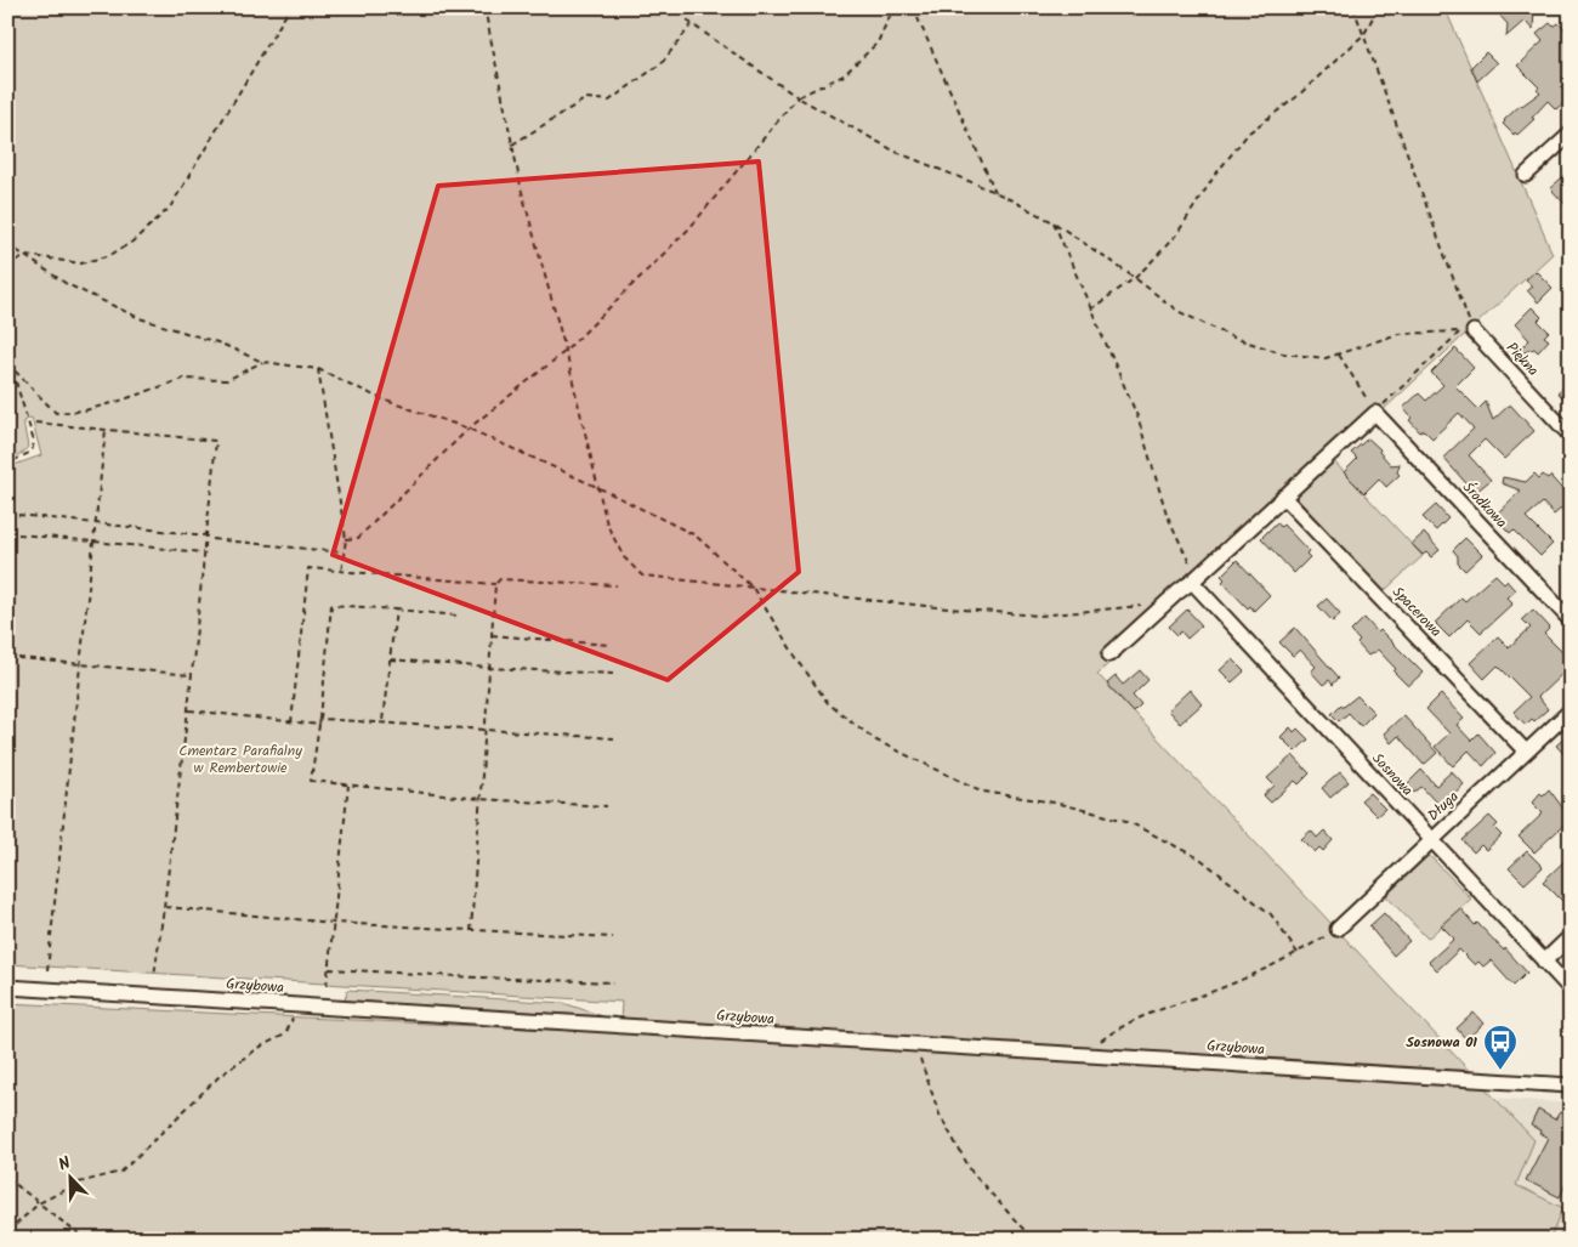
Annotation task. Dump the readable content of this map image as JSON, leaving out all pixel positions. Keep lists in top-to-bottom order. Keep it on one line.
{"streets":{"street":["Piękna","Środkowa","Spacerowa","Sosnowa","Długa","Grzybowa"]},"crossings":[["Spacerowa","Długa"],["Sosnowa","Długa"]],"parks":["Cmentarz Parafialny w Rembertowie"],"places":{"bus stop":["Sosnowa 01"]},"north":"top left"}
